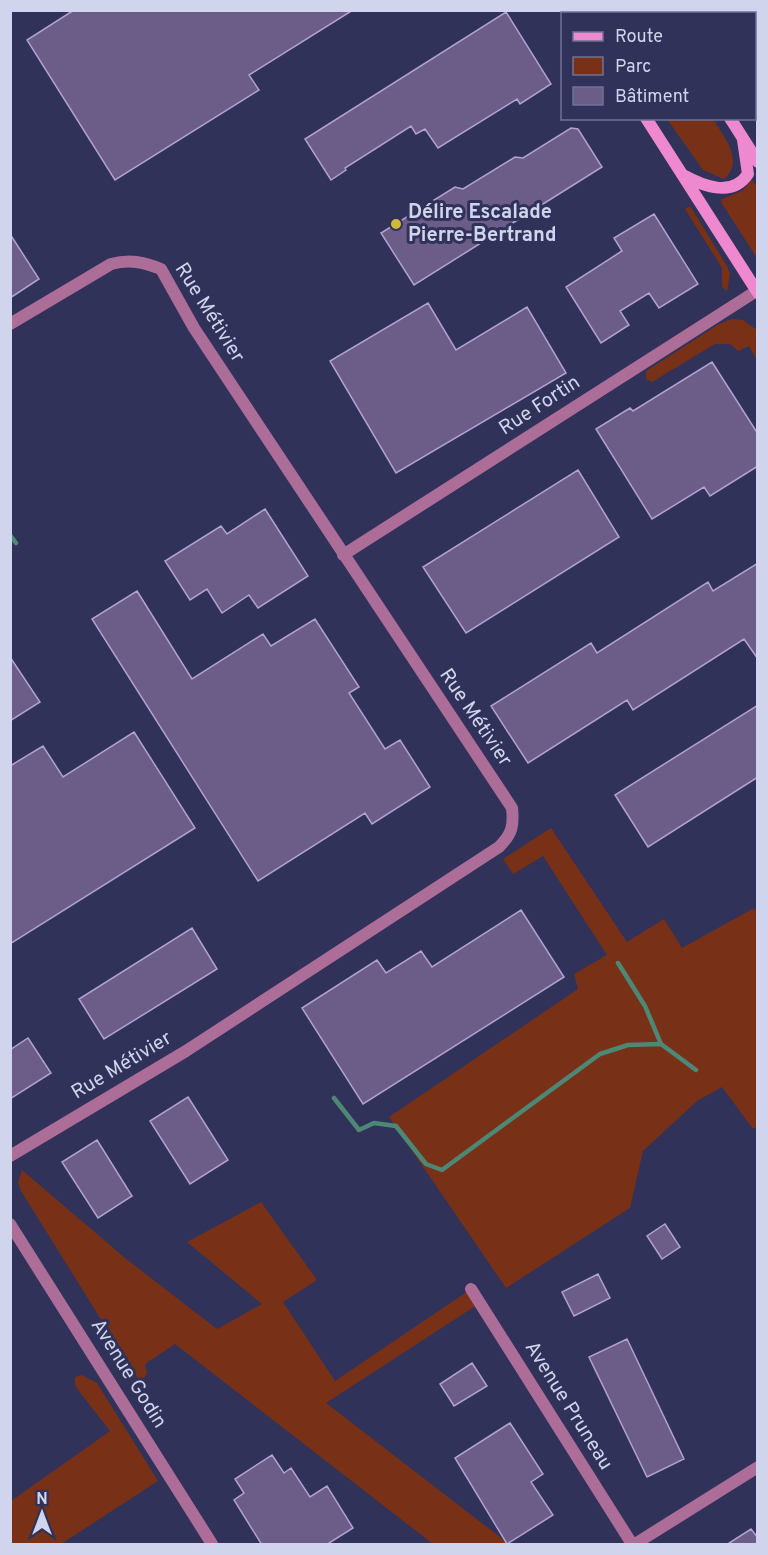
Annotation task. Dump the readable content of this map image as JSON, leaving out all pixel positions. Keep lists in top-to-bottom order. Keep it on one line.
{"streets":{"street":["Rue Métivier","Rue Fortin","Avenue Godin","Avenue Pruneau"]},"crossings":[["Rue Métivier","Rue Fortin"]],"places":["Délire Escalade Pierre-Bertrand"],"legend":["Route","Parc","Bâtiment"],"north":"top"}
